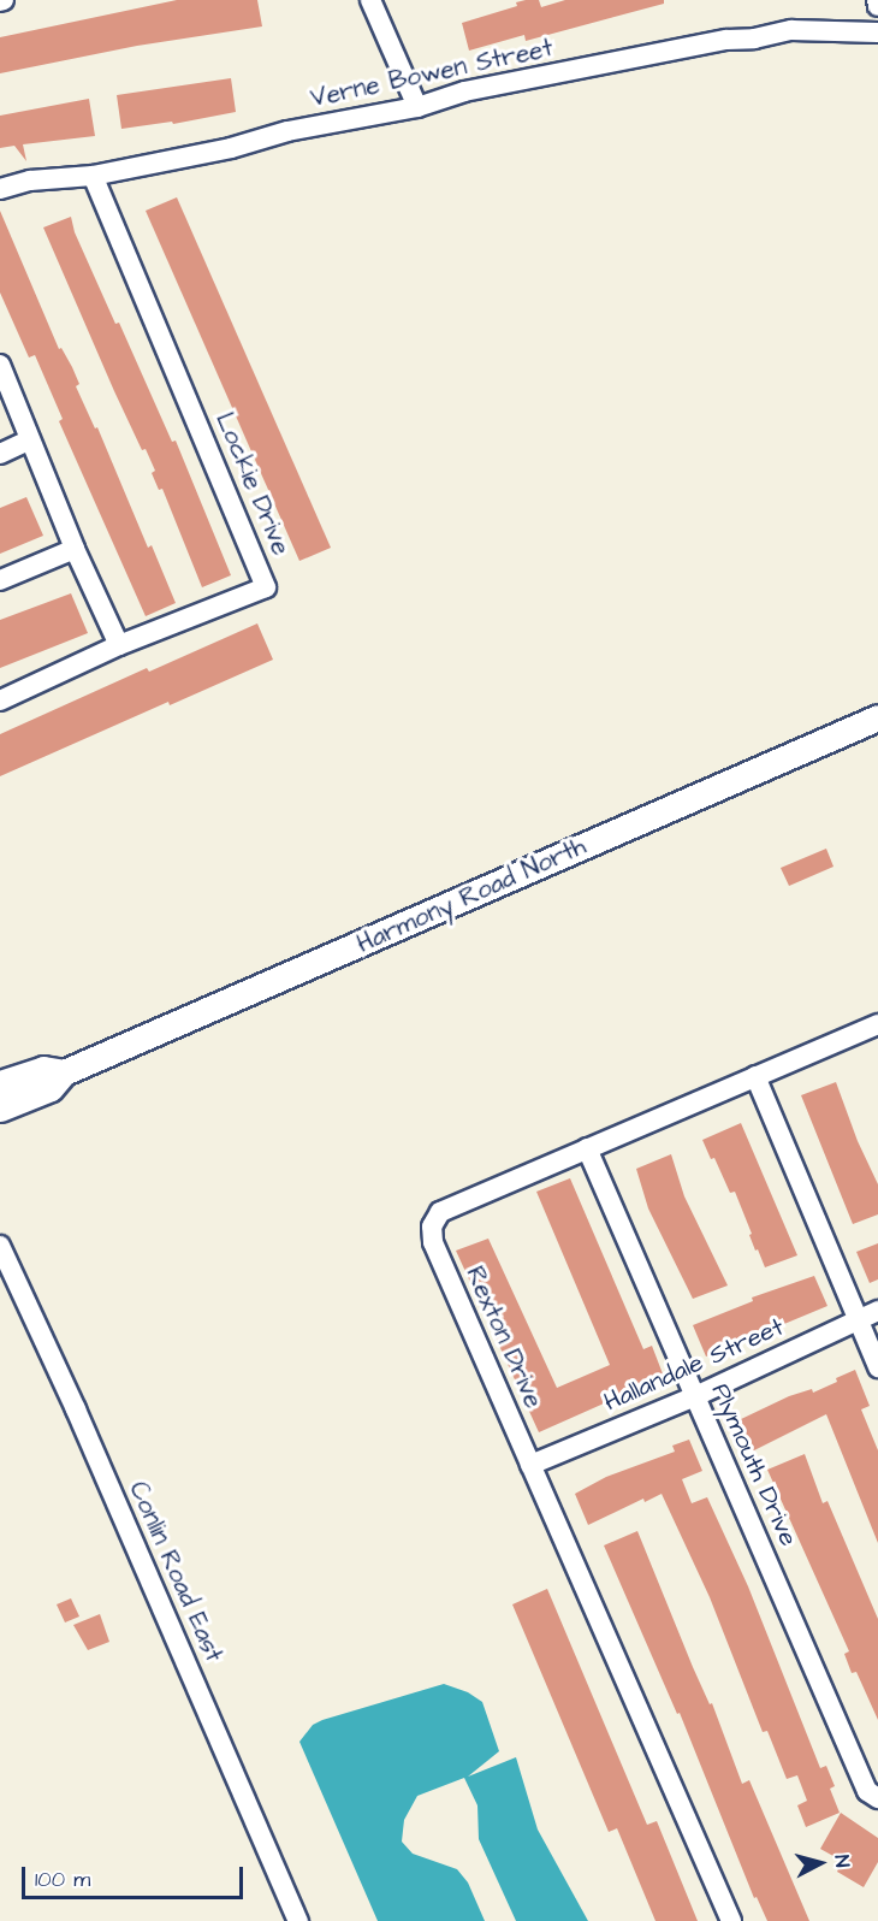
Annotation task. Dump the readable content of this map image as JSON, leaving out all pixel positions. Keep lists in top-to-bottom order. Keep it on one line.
{"streets":{"main road":["Harmony Road North"],"street":["Verne Bowen Street","Lockie Drive","Rexton Drive","Hallandale Street","Plymouth Drive","Conlin Road East"]},"crossings":[["Verne Bowen Street","Lockie Drive"],["Rexton Drive","Hallandale Street"],["Rexton Drive","Plymouth Drive"],["Hallandale Street","Plymouth Drive"]],"scale_bar":"100 m","north":"right"}
